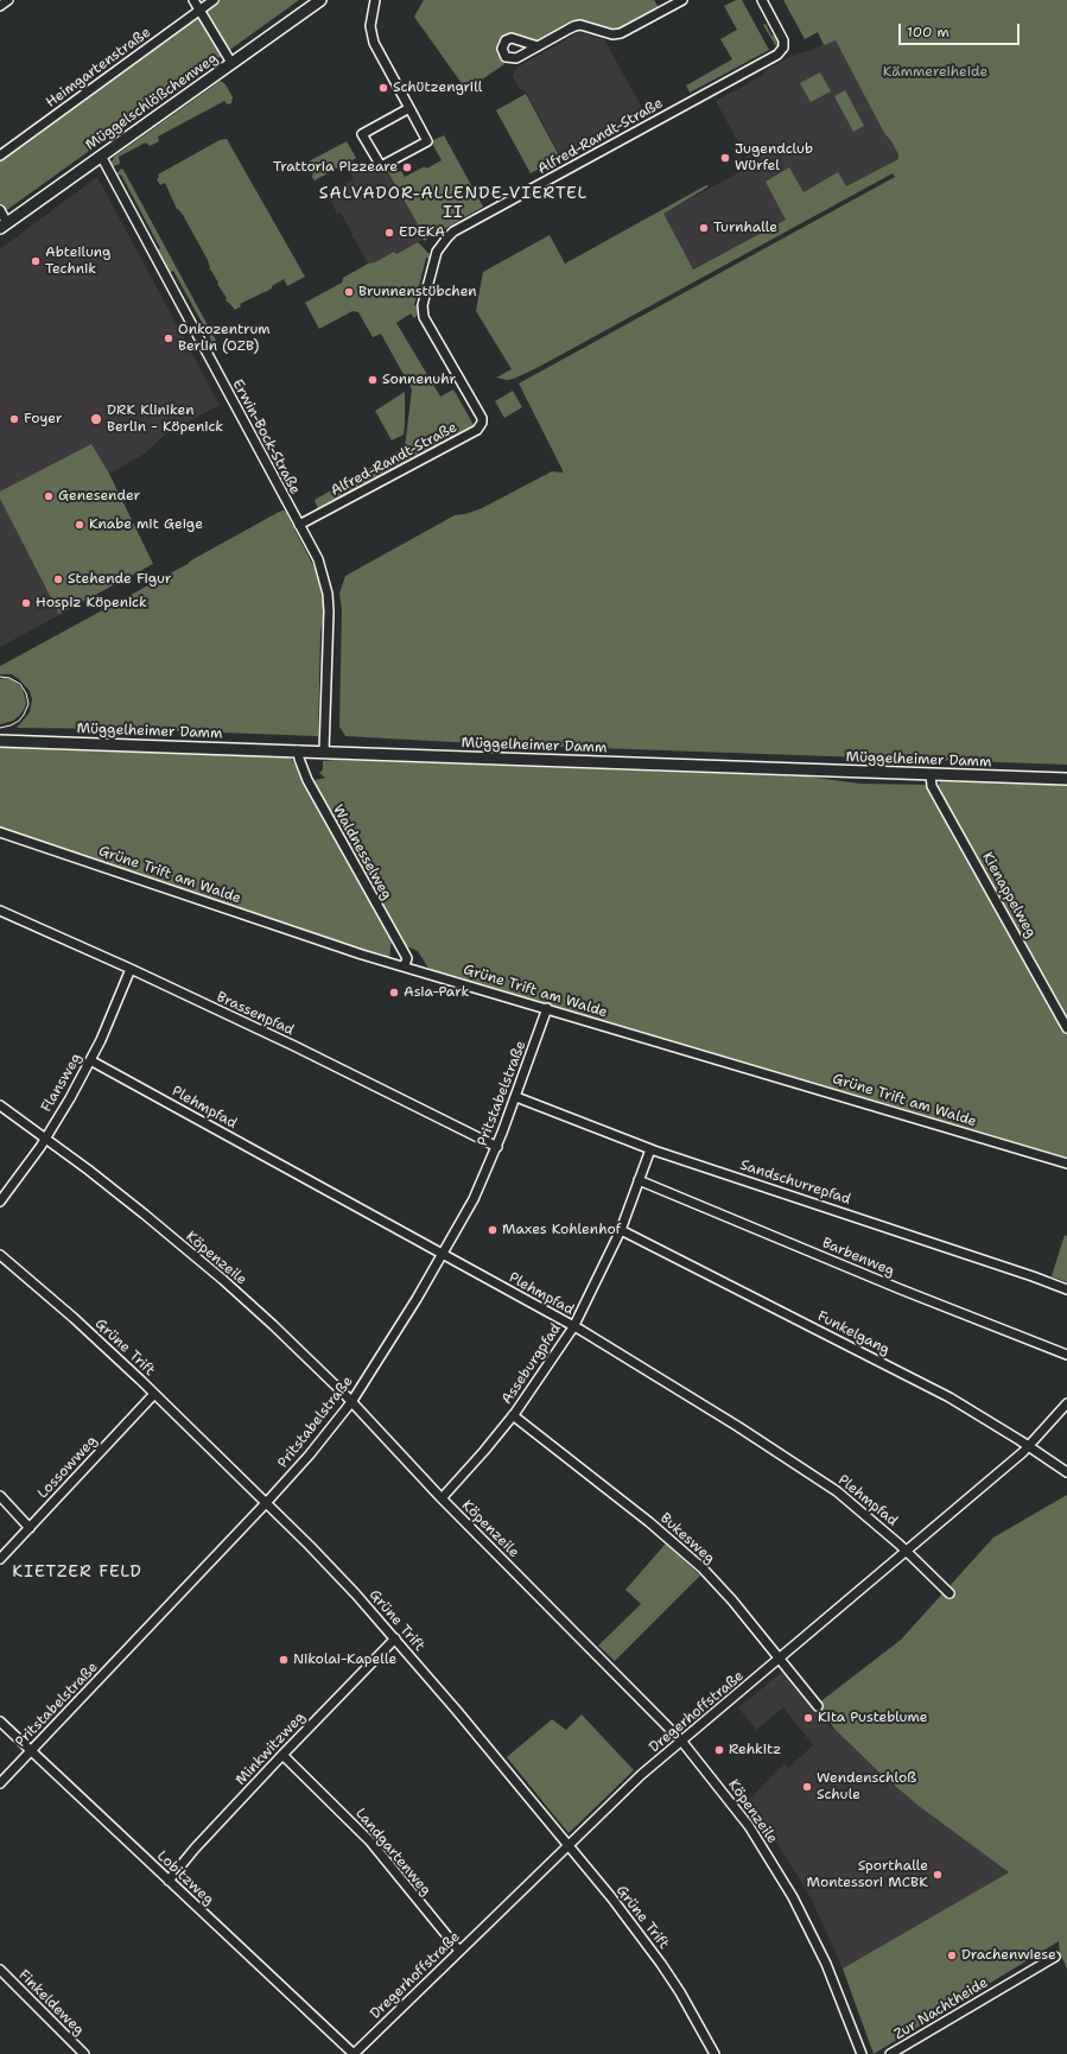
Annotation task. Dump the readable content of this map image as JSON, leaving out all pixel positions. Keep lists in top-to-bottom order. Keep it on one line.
{"streets":{"main road":["Müggelschlößchenweg","Müggelheimer Damm"],"street":["Heimgartenstraße","Alfred-Randt-Straße","Erwin-Bock-Straße","Waldnesselweg","Grüne Trift am Walde","Kienappelweg","Brassenpfad","Flansweg","Pritstabelstraße","Plehmpfad","Sandschurrepfad","Barbenweg","Köpenzeile","Funkelgang","Grüne Trift","Asseburgpfad","Lossowweg","Bukesweg","Dregerhoffstraße","Minkwitzweg","Landgartenweg","Lobitzweg","Finkeldeweg","Zur Nachtheide"]},"crossings":[["Müggelschlößchenweg","Erwin-Bock-Straße"],["Alfred-Randt-Straße","Erwin-Bock-Straße"],["Erwin-Bock-Straße","Müggelheimer Damm"],["Müggelheimer Damm","Waldnesselweg"],["Müggelheimer Damm","Kienappelweg"],["Waldnesselweg","Grüne Trift am Walde"],["Grüne Trift am Walde","Pritstabelstraße"],["Brassenpfad","Flansweg"],["Brassenpfad","Pritstabelstraße"],["Flansweg","Plehmpfad"],["Flansweg","Köpenzeile"],["Pritstabelstraße","Plehmpfad"],["Pritstabelstraße","Sandschurrepfad"],["Pritstabelstraße","Köpenzeile"],["Pritstabelstraße","Grüne Trift"],["Pritstabelstraße","Lobitzweg"],["Plehmpfad","Asseburgpfad"],["Plehmpfad","Dregerhoffstraße"],["Sandschurrepfad","Asseburgpfad"],["Barbenweg","Asseburgpfad"],["Köpenzeile","Asseburgpfad"],["Köpenzeile","Dregerhoffstraße"],["Funkelgang","Asseburgpfad"],["Funkelgang","Dregerhoffstraße"],["Grüne Trift","Lossowweg"],["Grüne Trift","Dregerhoffstraße"],["Grüne Trift","Minkwitzweg"],["Asseburgpfad","Bukesweg"],["Bukesweg","Dregerhoffstraße"],["Dregerhoffstraße","Landgartenweg"],["Dregerhoffstraße","Lobitzweg"],["Minkwitzweg","Landgartenweg"],["Minkwitzweg","Lobitzweg"]],"districts":["SALVADOR-ALLENDE-VIERTEL II","KIETZER FELD"],"parks":["Kämmereiheide"],"places":["Schützengrill","Jugendclub Würfel","Trattoria Pizzeare","Turnhalle","EDEKA","Abteilung Technik","Brunnenstübchen","Onkozentrum Berlin (OZB)","Sonnenuhr","Foyer","DRK Kliniken Berlin - Köpenick","Genesender","Knabe mit Geige","Stehende Figur","Hospiz Köpenick","Asia-Park","Maxes Kohlenhof","Nikolai-Kapelle","Kita Pusteblume","Rehkitz","Wendenschloß Schule","Sporthalle Montessori MCBK","Drachenwiese"],"scale_bar":"100 m"}
